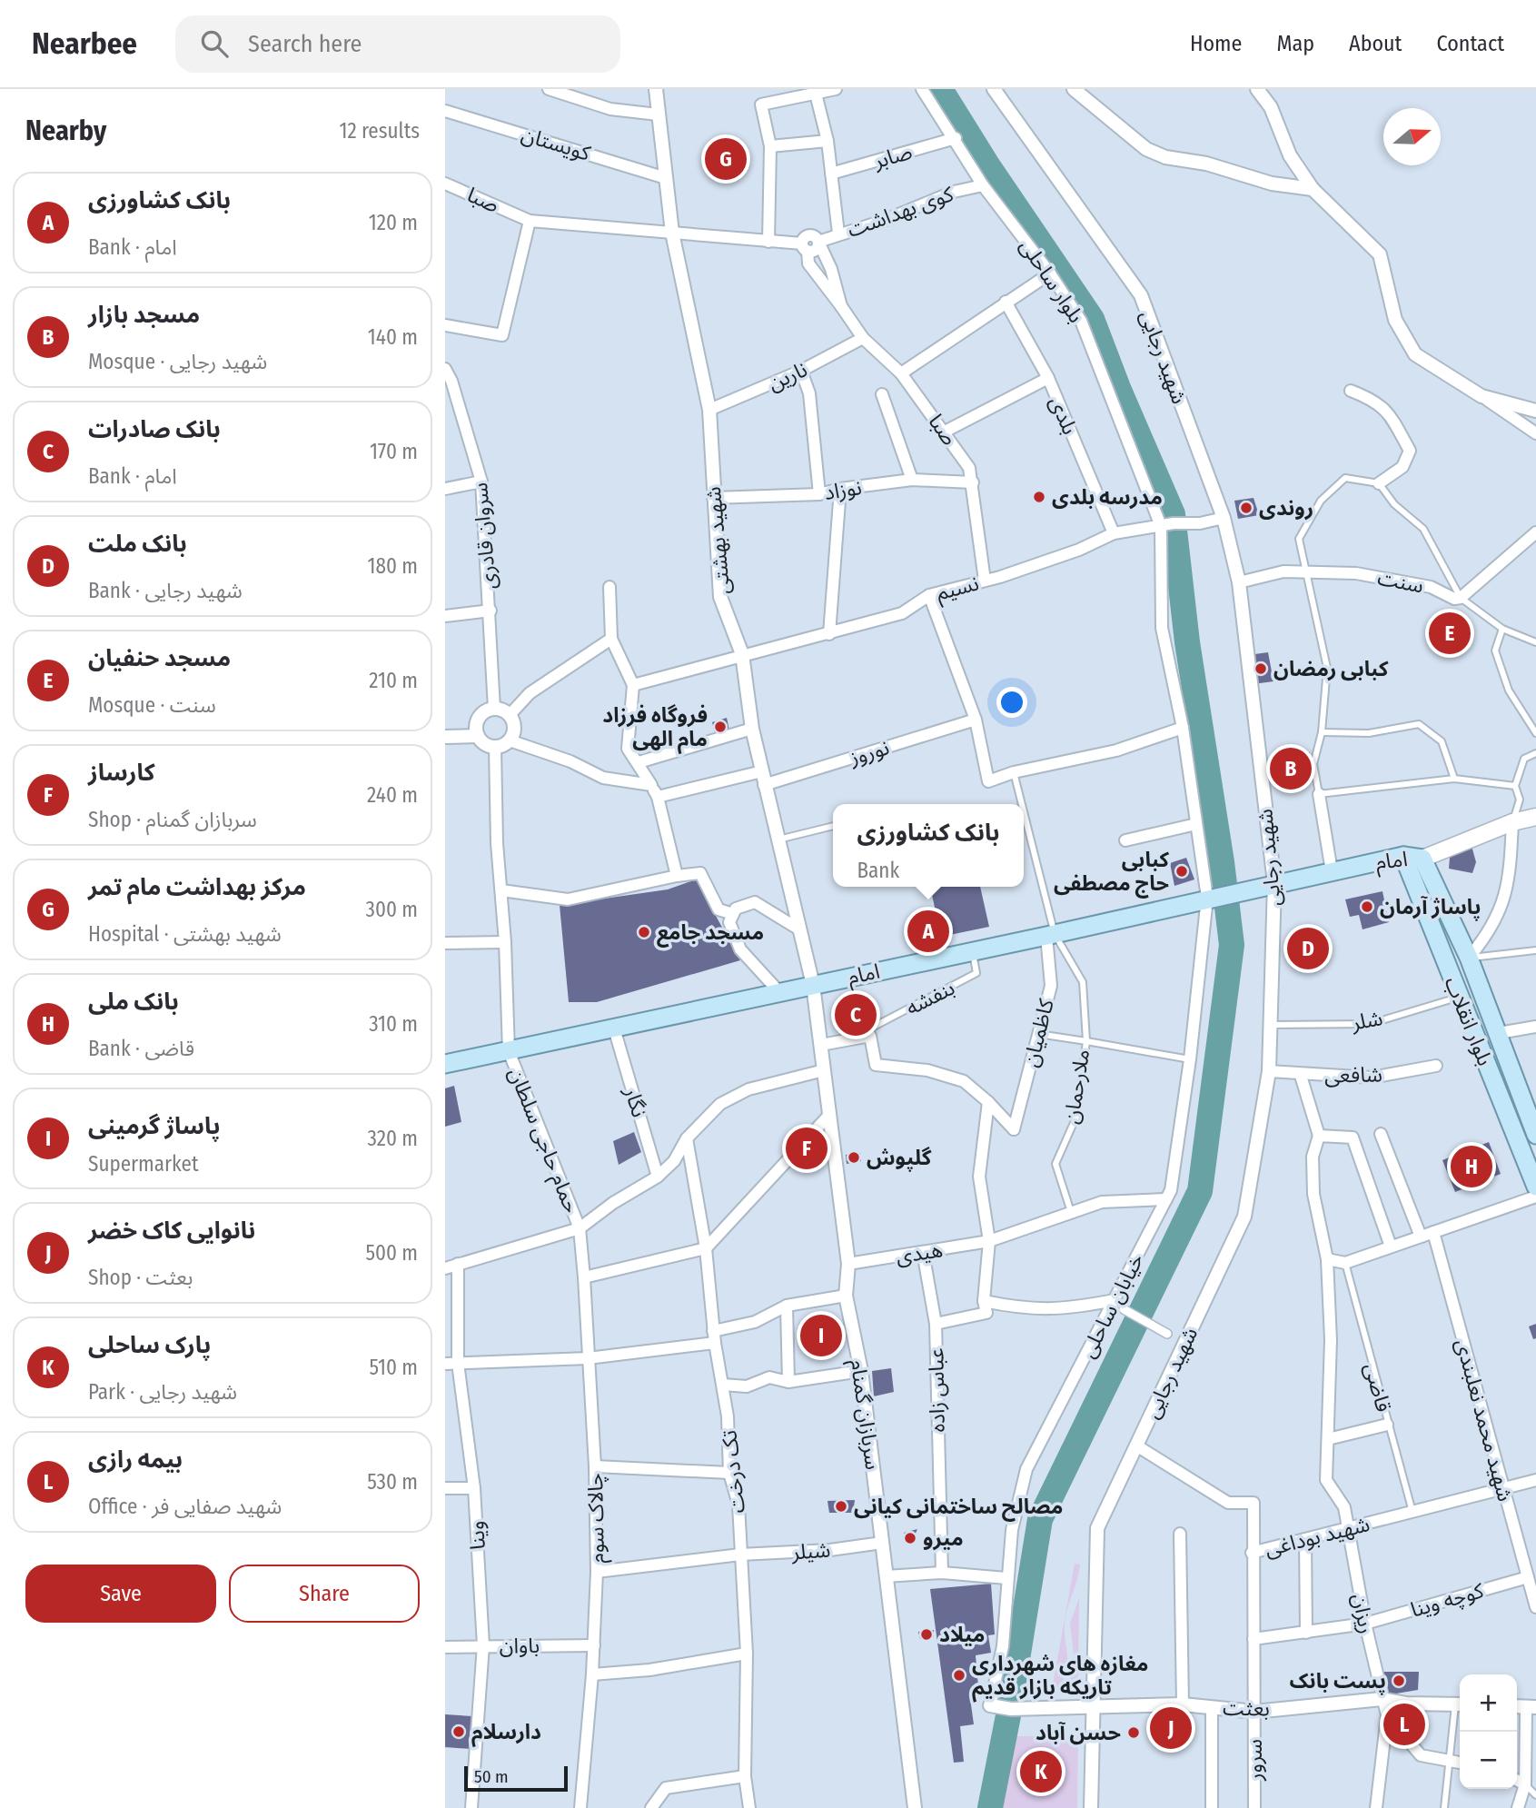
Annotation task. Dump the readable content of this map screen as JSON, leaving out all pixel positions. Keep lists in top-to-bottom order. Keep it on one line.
{"streets":{"main road":["امام","بلوار انقلاب"],"street":["کویستان","صابر","صبا","کوی بهداشت","بلوار ساحلی","شهید رجایی","نارین","بلدی","نوزاد","سروان قادری","شهید بهشتی","سنت","نسیم","نوروز","کاظمیان","شافعی","نگار","حمام حاجی سلطان","هیدی","خیابان ساحلی","عباس زاده","سربازان گمنام","شهید محمد نعلبندی","تک درخت","چالاک سوم","وینا","شهید بوداغی","شیلر","کوچه وینا","ریزان","باوان","بعثت","سرور"],"lane":["بنفشه","شلر","ملارحمان","قاضی"]},"crossings":[["کویستان","شهید بهشتی"],["صابر","بلوار ساحلی"],["صبا","کوی بهداشت"],["صبا","نارین"],["صبا","نوزاد"],["صبا","شهید بهشتی"],["صبا","نسیم"],["کوی بهداشت","بلوار ساحلی"],["بلوار ساحلی","نسیم"],["بلوار ساحلی","خیابان ساحلی"],["شهید رجایی","سنت"],["شهید رجایی","نسیم"],["شهید رجایی","امام"],["شهید رجایی","شلر"],["شهید رجایی","شافعی"],["شهید رجایی","بعثت"],["نارین","شهید بهشتی"],["بلدی","نسیم"],["نوزاد","شهید بهشتی"],["شهید بهشتی","نسیم"],["شهید بهشتی","نوروز"],["شهید بهشتی","امام"],["شهید بهشتی","سربازان گمنام"],["نسیم","خیابان ساحلی"],["امام","بنفشه"],["امام","بلوار انقلاب"],["امام","کاظمیان"],["امام","نگار"],["امام","حمام حاجی سلطان"],["امام","خیابان ساحلی"],["امام","سربازان گمنام"],["شلر","بلوار انقلاب"],["کاظمیان","ملارحمان"],["حمام حاجی سلطان","چالاک سوم"],["هیدی","سربازان گمنام"],["خیابان ساحلی","بعثت"],["قاضی","شهید بوداغی"],["سربازان گمنام","شیلر"],["شهید محمد نعلبندی","شهید بوداغی"],["شهید محمد نعلبندی","کوچه وینا"],["تک درخت","شیلر"],["چالاک سوم","شیلر"],["چالاک سوم","باوان"],["وینا","باوان"],["شهید بوداغی","کوچه وینا"],["شهید بوداغی","ریزان"],["شهید بوداغی","بعثت"],["شهید بوداغی","سرور"],["کوچه وینا","ریزان"],["ریزان","بعثت"],["بعثت","سرور"]],"places":["مدرسه بلدی","روندی","کبابی رمضان","فروگاه فرزاد مام الهی","کبابی حاج مصطفی","پاساژ آرمان","مسجد جامع","گلپوش","مصالح ساختمانی کیانی","میرو","میلاد","مغازه های شهرداری تاریکه بازار قدیم","پست بانک","دارسلام","حسن آباد"],"scale_bar":"50 m","north":"right","page":{"header":"Nearbee","search":"Search here","nav":["Home","Map","About","Contact"],"heading":["Nearby","12 results"],"pins":["G","E","B","A","D","C","F","H","I","L","J","K"],"list":[{"mark":"A","name":"بانک کشاورزی","note":"Bank · امام","value":"120 m"},{"mark":"B","name":"مسجد بازار","note":"Mosque · شهید رجایی","value":"140 m"},{"mark":"C","name":"بانک صادرات","note":"Bank · امام","value":"170 m"},{"mark":"D","name":"بانک ملت","note":"Bank · شهید رجایی","value":"180 m"},{"mark":"E","name":"مسجد حنفیان","note":"Mosque · سنت","value":"210 m"},{"mark":"F","name":"کارساز","note":"Shop · سربازان گمنام","value":"240 m"},{"mark":"G","name":"مرکز بهداشت مام تمر","note":"Hospital · شهید بهشتی","value":"300 m"},{"mark":"H","name":"بانک ملی","note":"Bank · قاضی","value":"310 m"},{"mark":"I","name":"پاساژ گرمینی","note":"Supermarket","value":"320 m"},{"mark":"J","name":"نانوایی کاک خضر","note":"Shop · بعثت","value":"500 m"},{"mark":"K","name":"پارک ساحلی","note":"Park · شهید رجایی","value":"510 m"},{"mark":"L","name":"بیمه رازی","note":"Office · شهید صفایی فر","value":"530 m"}],"popup":["بانک کشاورزی","Bank"],"buttons":["Save","Share"],"map_buttons":["+","−"],"scale":"50 m"}}
